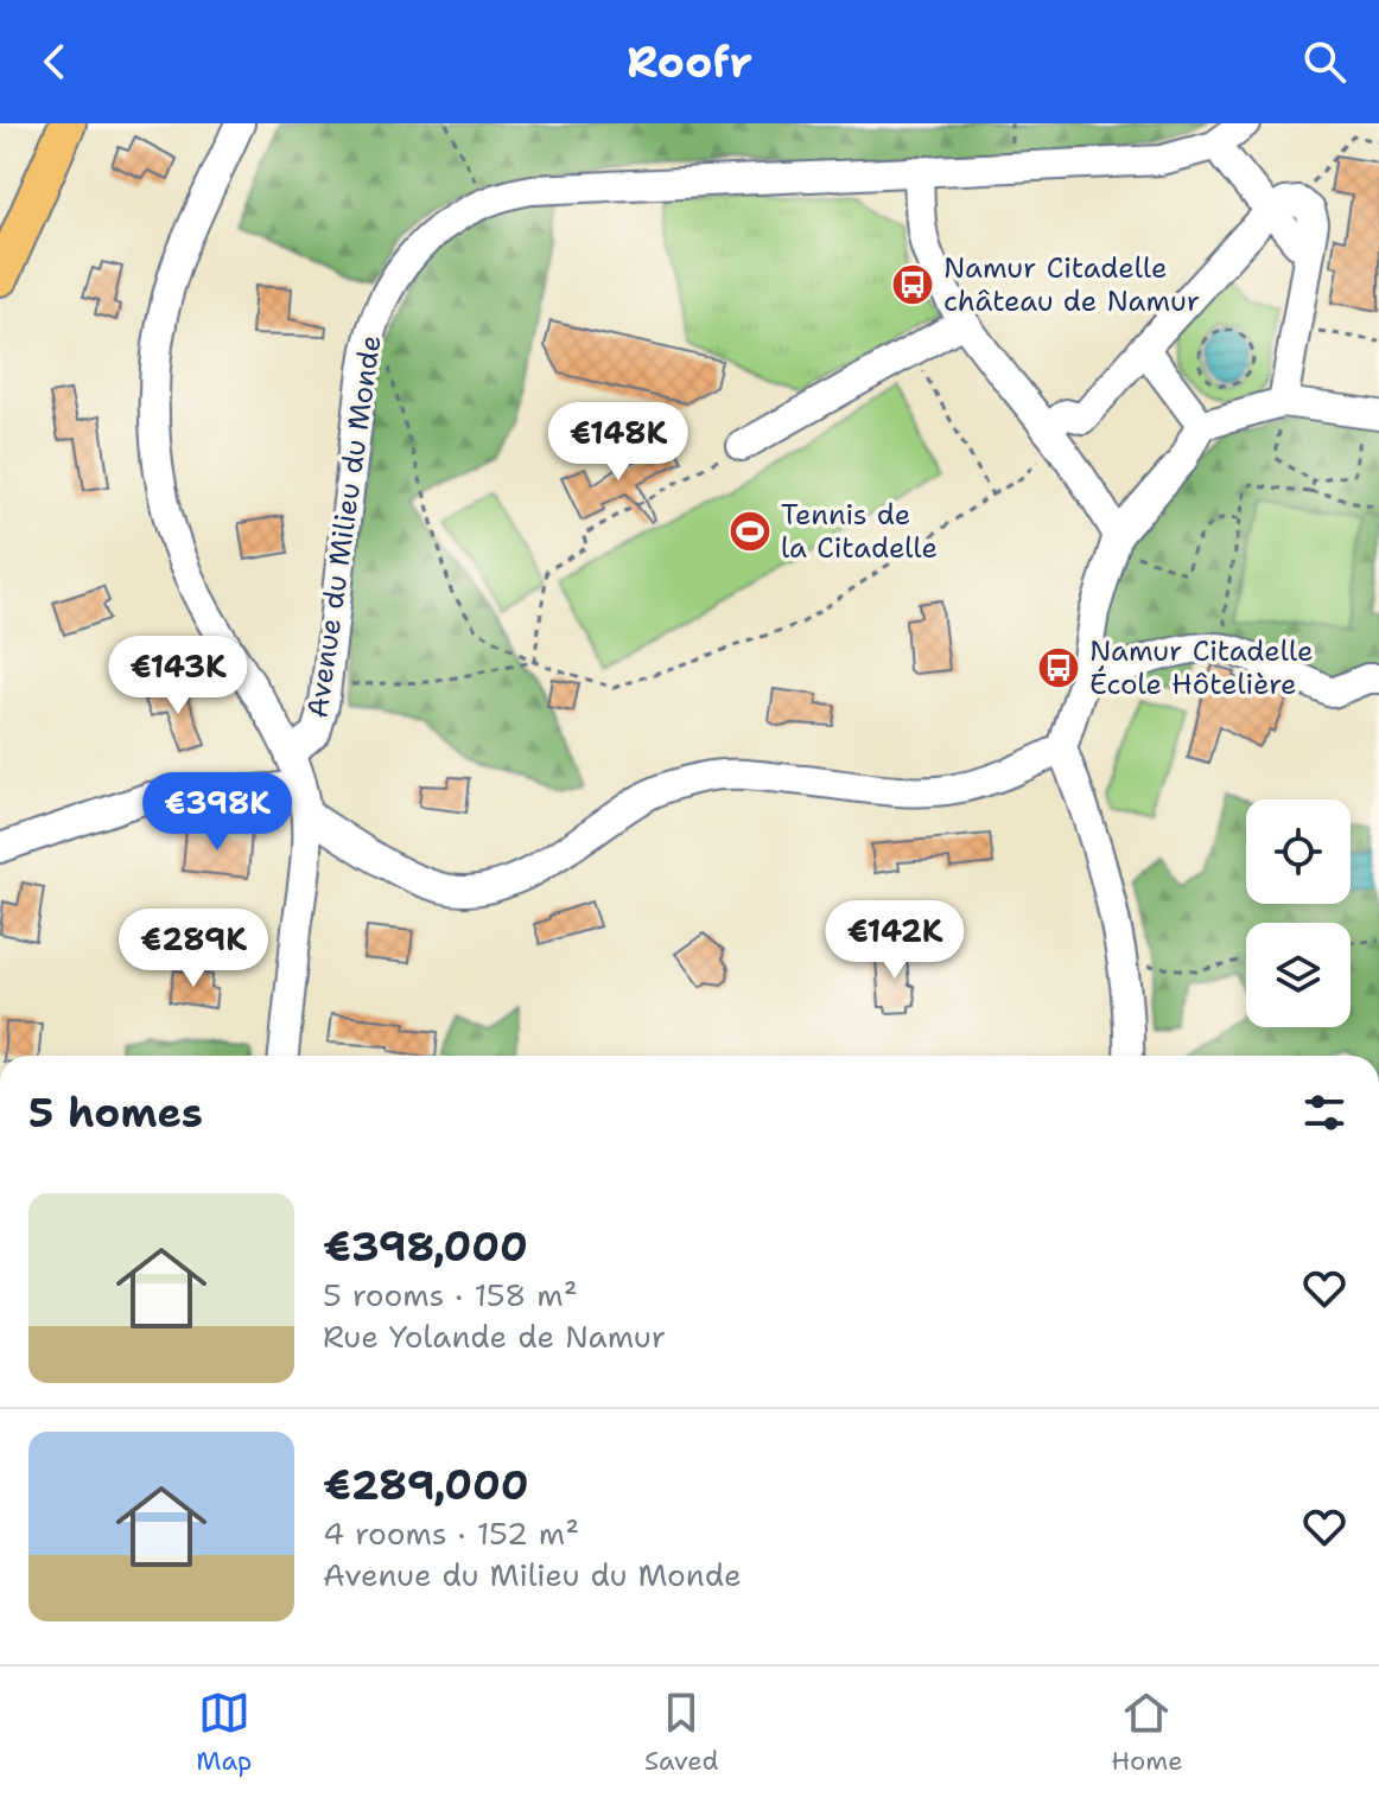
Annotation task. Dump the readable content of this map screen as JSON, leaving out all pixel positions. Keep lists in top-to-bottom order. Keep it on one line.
{"streets":{"street":["Avenue du Milieu du Monde"]},"places":{"bus stop":["Namur Citadelle château de Namur","Namur Citadelle École Hôtelière"],"sports":["Tennis de la Citadelle"]},"page":{"header":"Roofr","price":["€148K","€143K","€398K","€142K","€289K"],"heading":"5 homes","list":[{"name":"€398,000","note":"5 rooms · 158 m² · Rue Yolande de Namur"},{"name":"€289,000","note":"4 rooms · 152 m² · Avenue du Milieu du Monde"}],"tabs":["Map","Saved","Home"]}}
